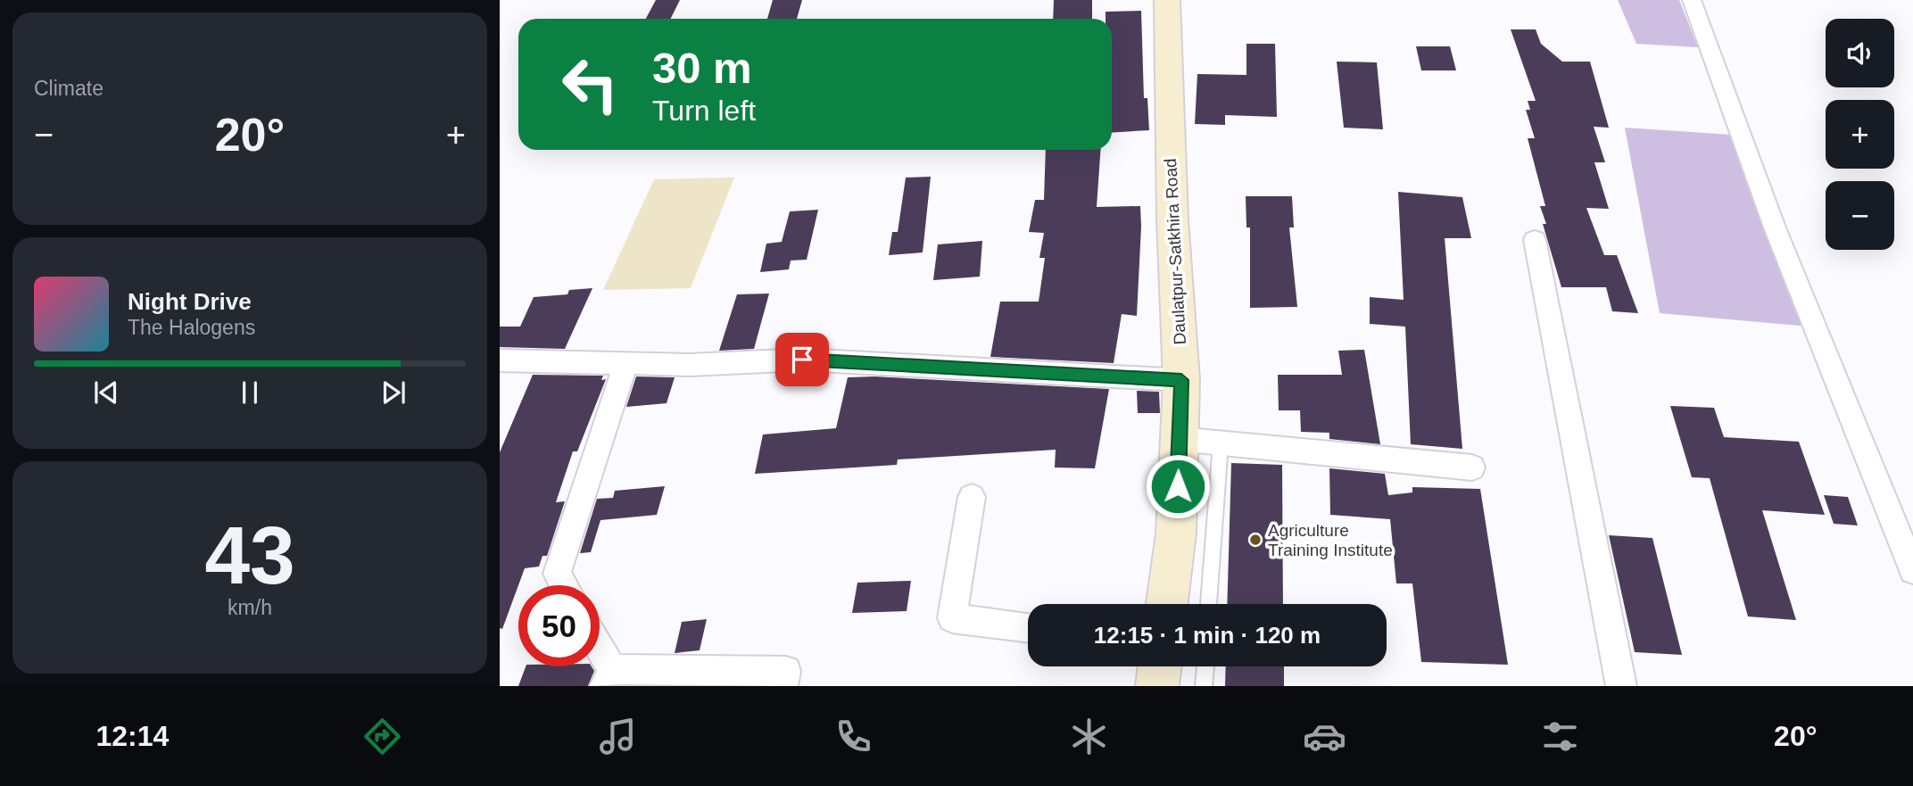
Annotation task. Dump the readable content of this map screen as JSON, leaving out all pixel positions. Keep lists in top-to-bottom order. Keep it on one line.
{"streets":{"main road":["Daulatpur-Satkhira Road"]},"places":["Agriculture Training Institute"],"page":{"tile":["Climate",["43","km/h"]],"map_buttons":["+","−"],"turn":["30 m","Turn left"],"heat":["−","20°","+"],"song":["Night Drive","The Halogens"],"limit":"50","trip":"12:15 · 1 min · 120 m","tabs":["12:14","20°"]}}
